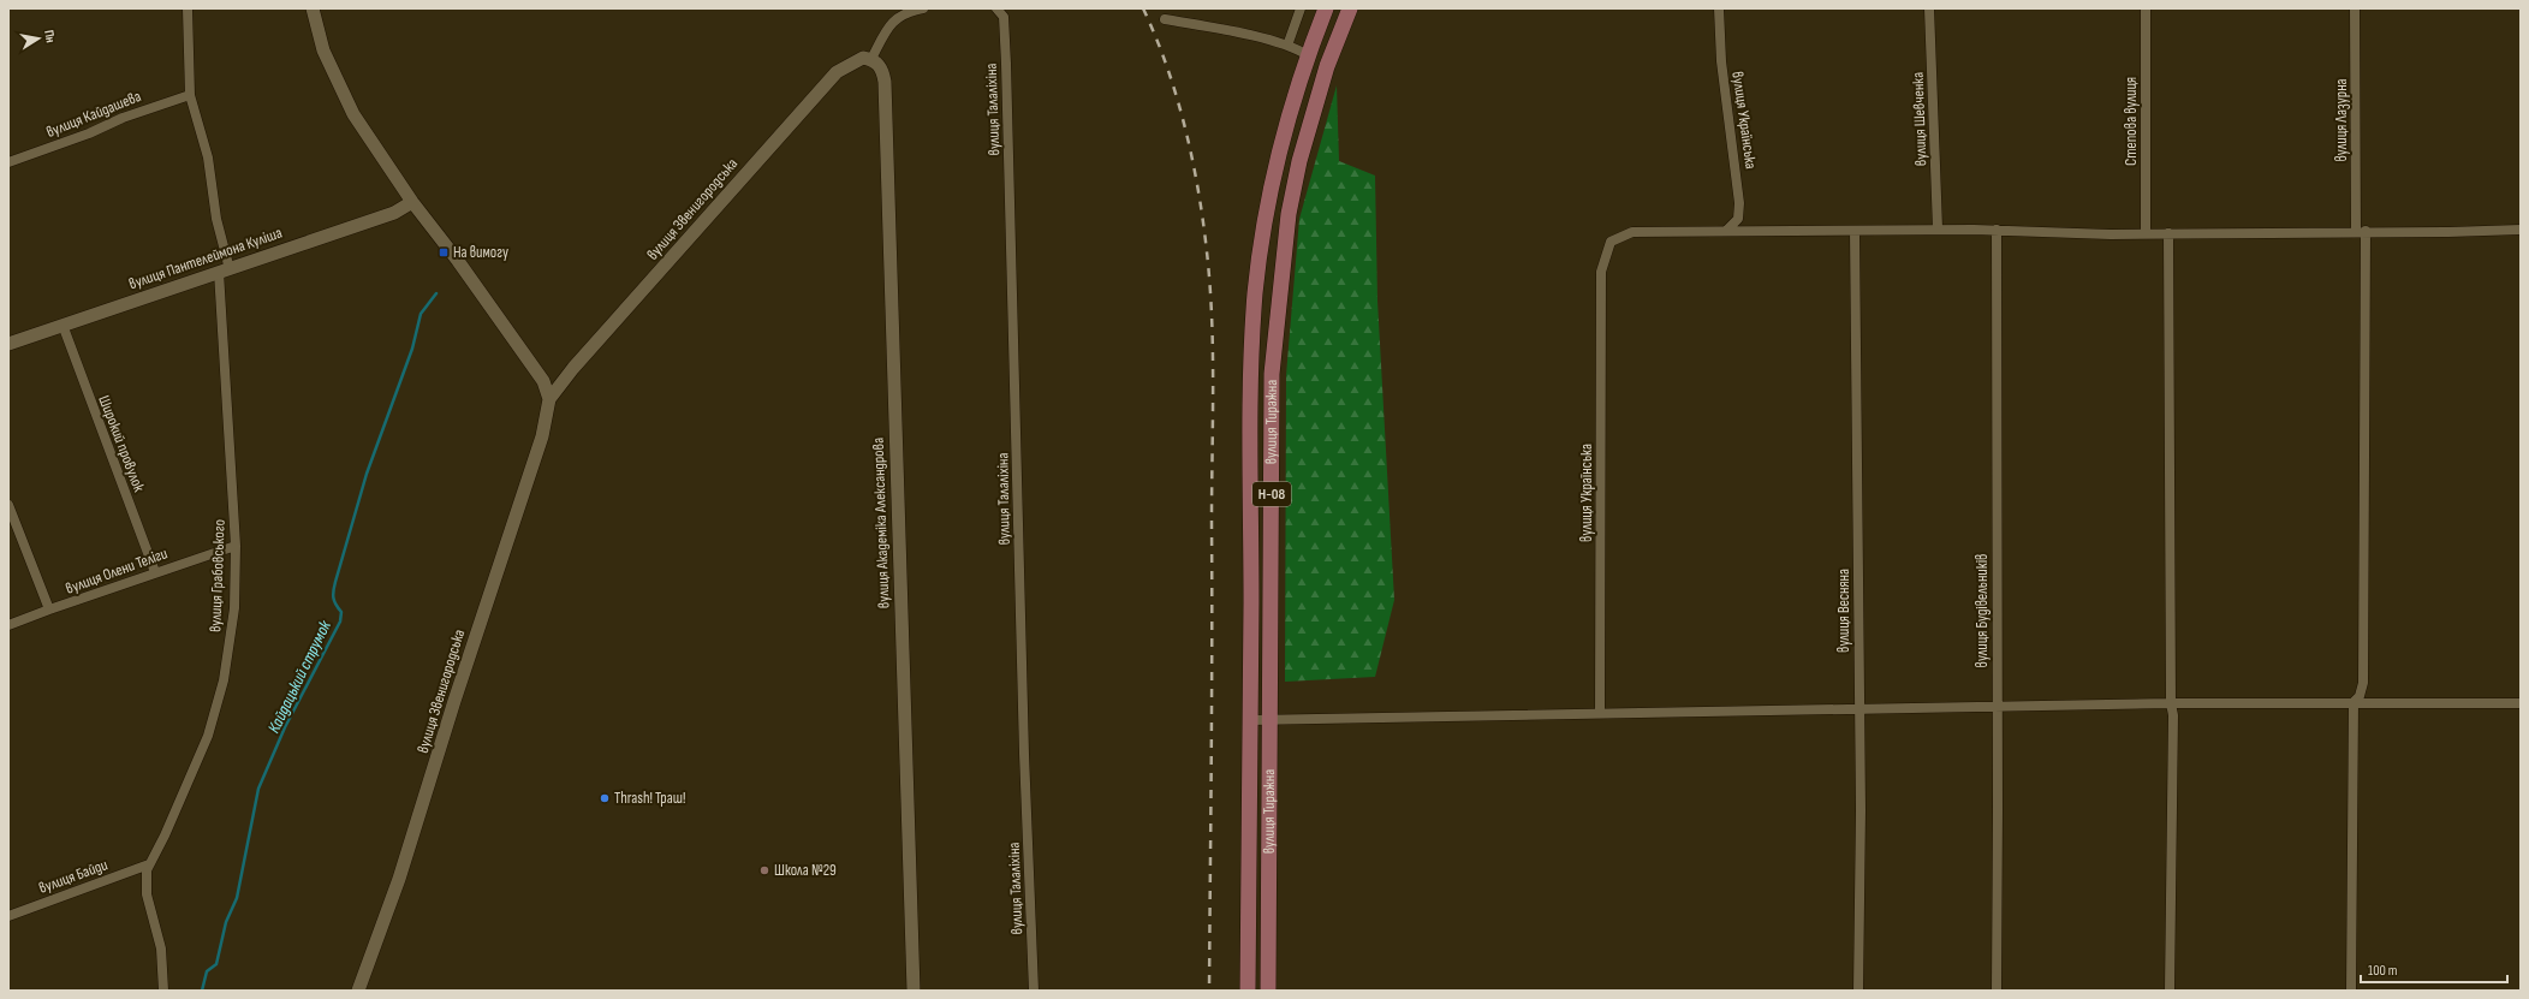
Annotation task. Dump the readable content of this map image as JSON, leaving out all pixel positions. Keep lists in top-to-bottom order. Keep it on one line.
{"streets":{"main road":["вулиця Тиражна","Н-08"],"street":["вулиця Талаліхіна","вулиця Кайдашева","вулиця Шевченка","вулиця Українська","вулиця Лазурна","Степова вулиця","вулиця Звенигородська","вулиця Пантелеймона Куліша","Широкий провулок","вулиця Академіка Александрова","вулиця Олени Теліги","вулиця Грабовського","вулиця Весняна","вулиця Будівельників","вулиця Байди"]},"crossings":[["вулиця Кайдашева","вулиця Грабовського"],["вулиця Шевченка","вулиця Українська"],["вулиця Українська","вулиця Лазурна"],["вулиця Українська","Степова вулиця"],["вулиця Українська","вулиця Весняна"],["вулиця Українська","вулиця Будівельників"],["вулиця Звенигородська","вулиця Академіка Александрова"],["вулиця Пантелеймона Куліша","Широкий провулок"],["вулиця Пантелеймона Куліша","вулиця Грабовського"],["Широкий провулок","вулиця Олени Теліги"],["вулиця Олени Теліги","вулиця Грабовського"],["вулиця Грабовського","вулиця Байди"]],"water":["Кайдацький струмок"],"places":{"transit":["На вимогу"],"other":["Thrash! Траш!","Школа №29"]},"scale_bar":"100 m","north":"right"}
